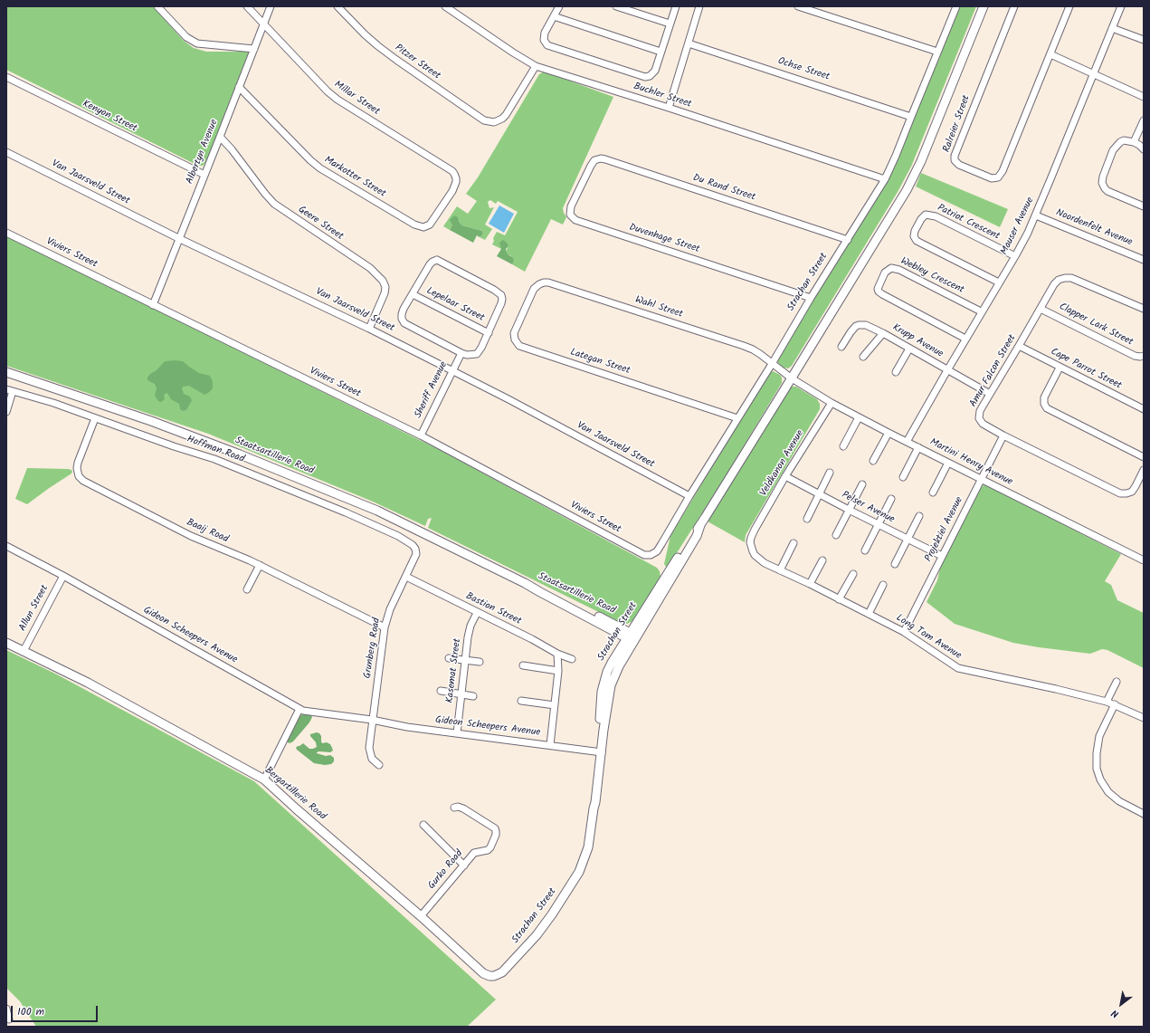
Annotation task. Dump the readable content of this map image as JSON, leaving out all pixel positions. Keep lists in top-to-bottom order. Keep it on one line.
{"streets":{"street":["Pitzer Street","Ochse Street","Buchler Street","Millar Street","Kenyon Street","Ralreier Street","Albertyn Avenue","Markotter Street","Van Jaarsveld Street","Du Rand Street","Patriot Crescent","Geere Street","Mauser Avenue","Noordenfelt Avenue","Duvenhage Street","Viviers Street","Webley Crescent","Strachan Street","Lepelaar Street","Wahl Street","Clapper Lark Street","Krupp Avenue","Lategan Street","Cape Parrot Street","Amur Falcon Street","Sheriff Avenue","Hoffman Road","Staatsartillerie Road","Martini Henry Avenue","Veldkanon Avenue","Pelser Avenue","Projektiel Avenue","Baaij Road","Allun Street","Bastion Street","Gideon Scheepers Avenue","Long Tom Avenue","Grunberg Road","Kasemat Street","Bergartillerie Road","Gurko Road"]},"crossings":[["Pitzer Street","Buchler Street"],["Ochse Street","Strachan Street"],["Buchler Street","Strachan Street"],["Millar Street","Albertyn Avenue"],["Millar Street","Markotter Street"],["Kenyon Street","Albertyn Avenue"],["Albertyn Avenue","Markotter Street"],["Albertyn Avenue","Van Jaarsveld Street"],["Albertyn Avenue","Geere Street"],["Albertyn Avenue","Viviers Street"],["Van Jaarsveld Street","Geere Street"],["Van Jaarsveld Street","Strachan Street"],["Van Jaarsveld Street","Sheriff Avenue"],["Du Rand Street","Duvenhage Street"],["Du Rand Street","Strachan Street"],["Patriot Crescent","Mauser Avenue"],["Mauser Avenue","Noordenfelt Avenue"],["Mauser Avenue","Webley Crescent"],["Mauser Avenue","Krupp Avenue"],["Mauser Avenue","Martini Henry Avenue"],["Duvenhage Street","Strachan Street"],["Viviers Street","Strachan Street"],["Viviers Street","Sheriff Avenue"],["Strachan Street","Wahl Street"],["Strachan Street","Lategan Street"],["Strachan Street","Staatsartillerie Road"],["Strachan Street","Martini Henry Avenue"],["Strachan Street","Gideon Scheepers Avenue"],["Strachan Street","Bergartillerie Road"],["Wahl Street","Lategan Street"],["Wahl Street","Martini Henry Avenue"],["Clapper Lark Street","Amur Falcon Street"],["Krupp Avenue","Amur Falcon Street"],["Cape Parrot Street","Amur Falcon Street"],["Amur Falcon Street","Projektiel Avenue"],["Hoffman Road","Baaij Road"],["Hoffman Road","Grunberg Road"],["Martini Henry Avenue","Veldkanon Avenue"],["Martini Henry Avenue","Projektiel Avenue"],["Veldkanon Avenue","Pelser Avenue"],["Veldkanon Avenue","Long Tom Avenue"],["Pelser Avenue","Projektiel Avenue"],["Projektiel Avenue","Long Tom Avenue"],["Baaij Road","Grunberg Road"],["Allun Street","Gideon Scheepers Avenue"],["Allun Street","Bergartillerie Road"],["Bastion Street","Grunberg Road"],["Bastion Street","Kasemat Street"],["Gideon Scheepers Avenue","Grunberg Road"],["Gideon Scheepers Avenue","Kasemat Street"],["Bergartillerie Road","Gurko Road"]],"scale_bar":"100 m","north":"bottom left"}
